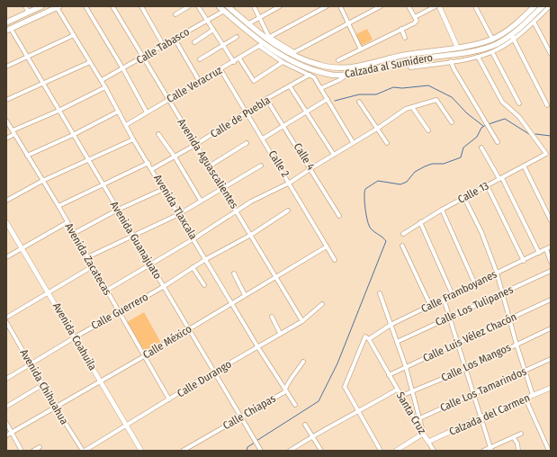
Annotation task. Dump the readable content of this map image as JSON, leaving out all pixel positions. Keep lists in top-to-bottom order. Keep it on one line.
{"streets":{"main road":["Calzada al Sumidero"],"street":["Calle Tabasco","Calle Veracruz","Calle de Puebla","Calle 4","Avenida Aguascalientes","Calle 2","Calle 13","Avenida Tlaxcala","Avenida Guanajuato","Avenida Zacatecas","Calle Framboyanes","Calle Los Tulipanes","Calle Guerrero","Avenida Coahuila","Calle Luis Vélez Chacón","Calle México","Calle Los Mangos","Calle Durango","Avenida Chihuahua","Calle Los Tamarindos","Calle Chiapas","Santa Cruz","Calzada del Carmen"]},"crossings":[["Calle Tabasco","Calzada al Sumidero"],["Calle Tabasco","Avenida Aguascalientes"],["Calle Tabasco","Avenida Tlaxcala"],["Calzada al Sumidero","Calle Veracruz"],["Calle Veracruz","Avenida Aguascalientes"],["Calle Veracruz","Calle 2"],["Calle Veracruz","Avenida Tlaxcala"],["Calle de Puebla","Calle 4"],["Calle de Puebla","Avenida Aguascalientes"],["Calle de Puebla","Calle 2"],["Calle de Puebla","Avenida Tlaxcala"],["Avenida Aguascalientes","Calle Guerrero"],["Avenida Aguascalientes","Calle México"],["Avenida Aguascalientes","Calle Durango"],["Calle 2","Calle México"],["Avenida Tlaxcala","Calle Guerrero"],["Avenida Tlaxcala","Calle México"],["Avenida Tlaxcala","Calle Durango"],["Avenida Tlaxcala","Calle Chiapas"],["Avenida Guanajuato","Calle Guerrero"],["Avenida Guanajuato","Calle México"],["Avenida Guanajuato","Calle Durango"],["Avenida Guanajuato","Calle Chiapas"],["Avenida Zacatecas","Calle Guerrero"],["Avenida Zacatecas","Calle México"],["Avenida Zacatecas","Calle Durango"],["Calle Framboyanes","Santa Cruz"],["Calle Guerrero","Avenida Coahuila"],["Calle Guerrero","Avenida Chihuahua"],["Avenida Coahuila","Calle México"],["Avenida Coahuila","Calle Durango"],["Calle Luis Vélez Chacón","Santa Cruz"],["Calle México","Avenida Chihuahua"],["Calle Los Mangos","Santa Cruz"],["Calle Durango","Avenida Chihuahua"],["Calle Los Tamarindos","Santa Cruz"],["Santa Cruz","Calzada del Carmen"]]}
